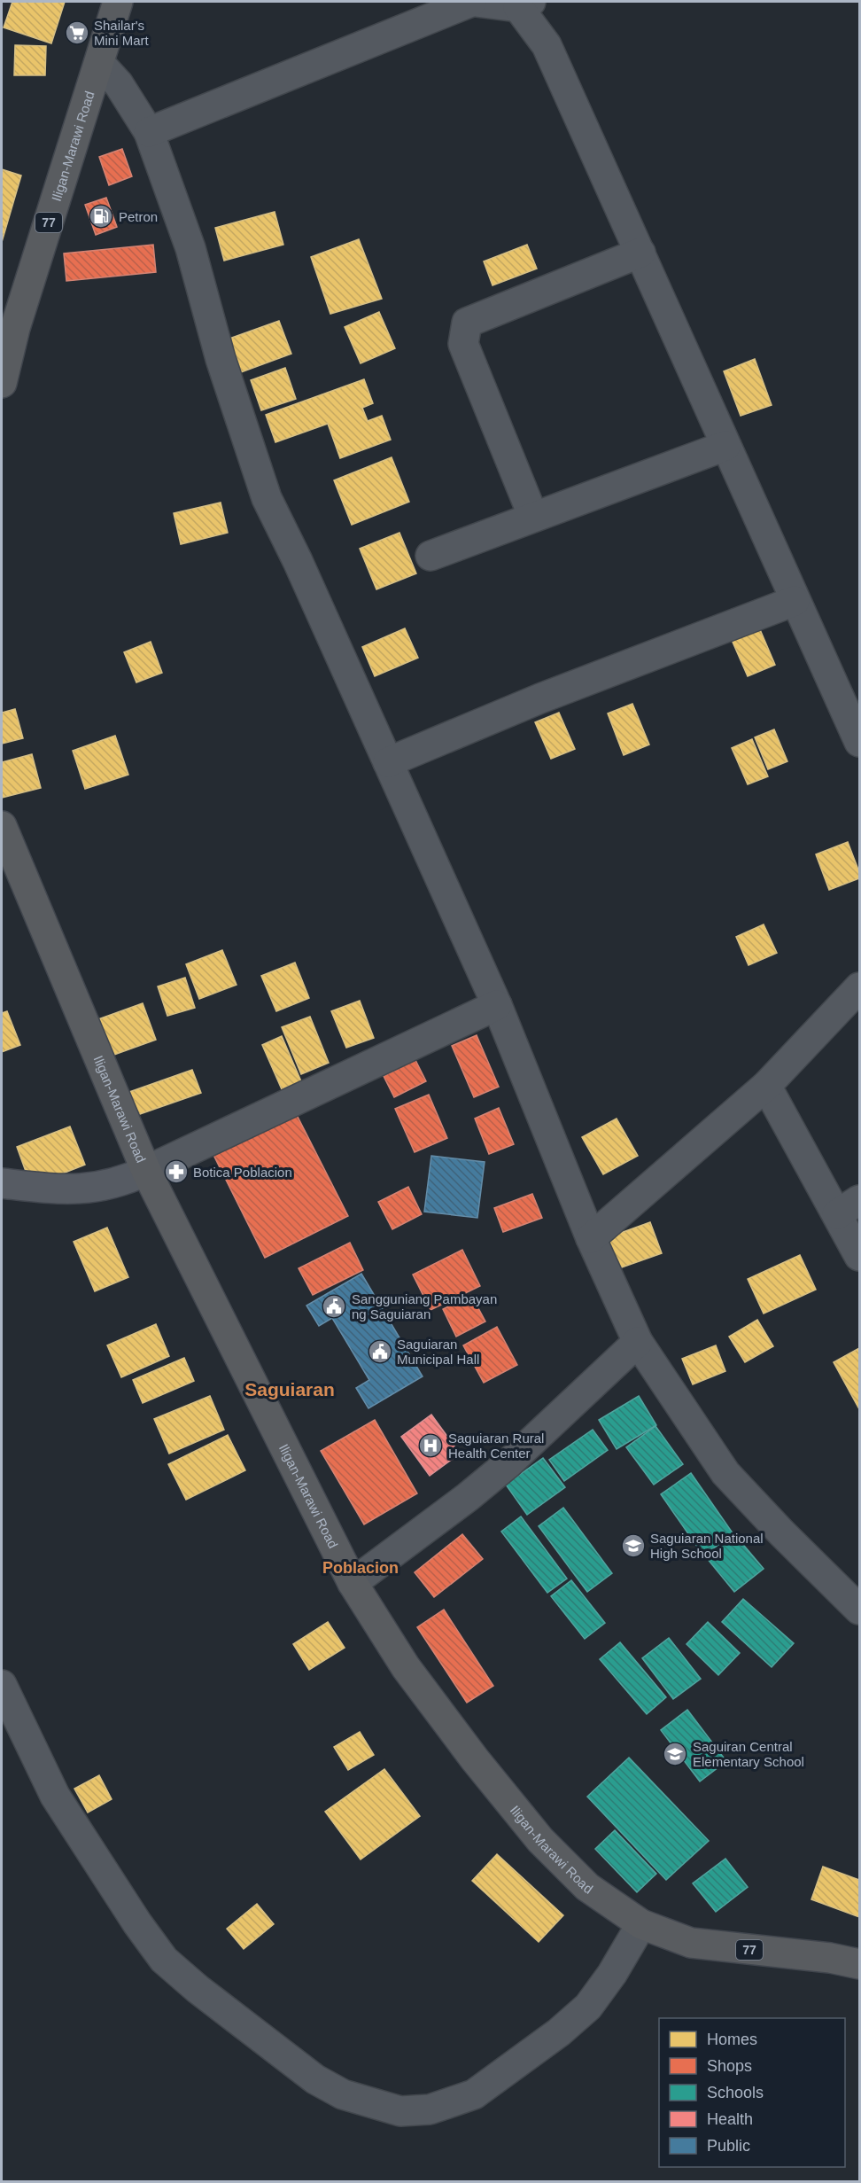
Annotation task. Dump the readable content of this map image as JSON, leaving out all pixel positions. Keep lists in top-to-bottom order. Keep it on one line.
{"streets":{"highway":["Iligan-Marawi Road","77"]},"districts":["Saguiaran","Poblacion"],"places":{"supermarket":["Shailar's Mini Mart"],"fuel station":["Petron"],"pharmacy":["Botica Poblacion"],"public building":["Sangguniang Pambayan ng Saguiaran","Saguiaran Municipal Hall"],"hospital":["Saguiaran Rural Health Center"],"school or university":["Saguiaran National High School","Saguiran Central Elementary School"]},"legend":["Homes","Shops","Schools","Health","Public"]}
